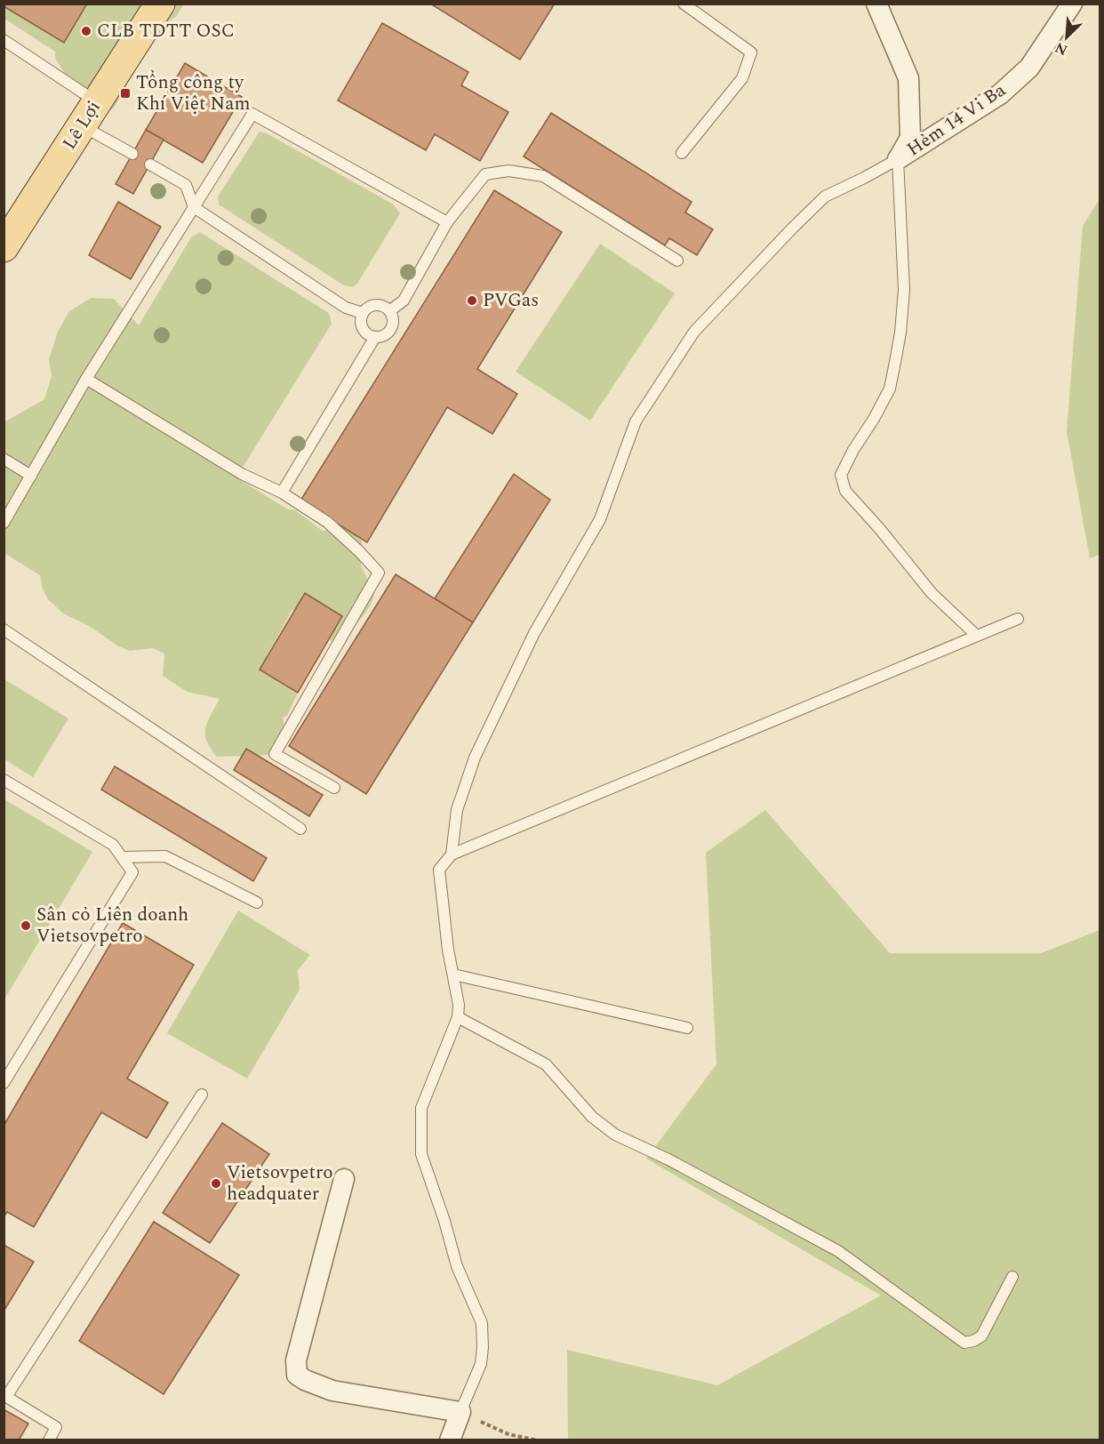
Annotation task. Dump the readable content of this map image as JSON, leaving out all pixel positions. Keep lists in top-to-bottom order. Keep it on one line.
{"streets":{"main road":["Lê Lợi"],"street":["Hẻm 14 Vi Ba"]},"places":{"other":["CLB TDTT OSC","PVGas","Sân cỏ Liên doanh Vietsovpetro","Vietsovpetro headquater"],"transit":["Tổng công ty Khí Việt Nam"]},"north":"bottom left"}
